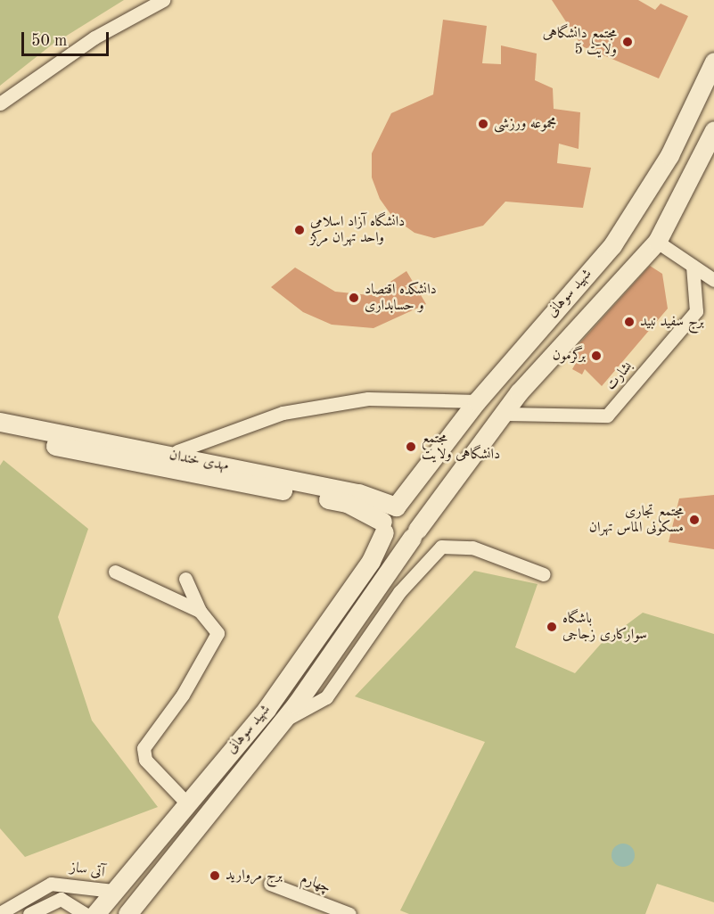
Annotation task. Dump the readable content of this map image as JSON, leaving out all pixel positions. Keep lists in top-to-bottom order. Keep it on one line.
{"streets":{"main road":["شهید سوهانی","مهدی خندان"],"street":["بشارت","آتی ساز","چهارم"]},"crossings":[["شهید سوهانی","بشارت"],["شهید سوهانی","مهدی خندان"],["شهید سوهانی","آتی ساز"]],"places":["مجتمع دانشگاهی ولایت 5","مجموعه ورزشی","دانشگاه آزاد اسلامی واحد تهران مرکز","دانشکده اقتصاد و حسابداری","برج سفید نبید","برگرمون","مجتمع دانشگاهی ولایت","مجتمع تجاری مسکونی الماس تهران","باشگاه سواركاری زجاجی","برج مروارید"],"scale_bar":"50 m"}
